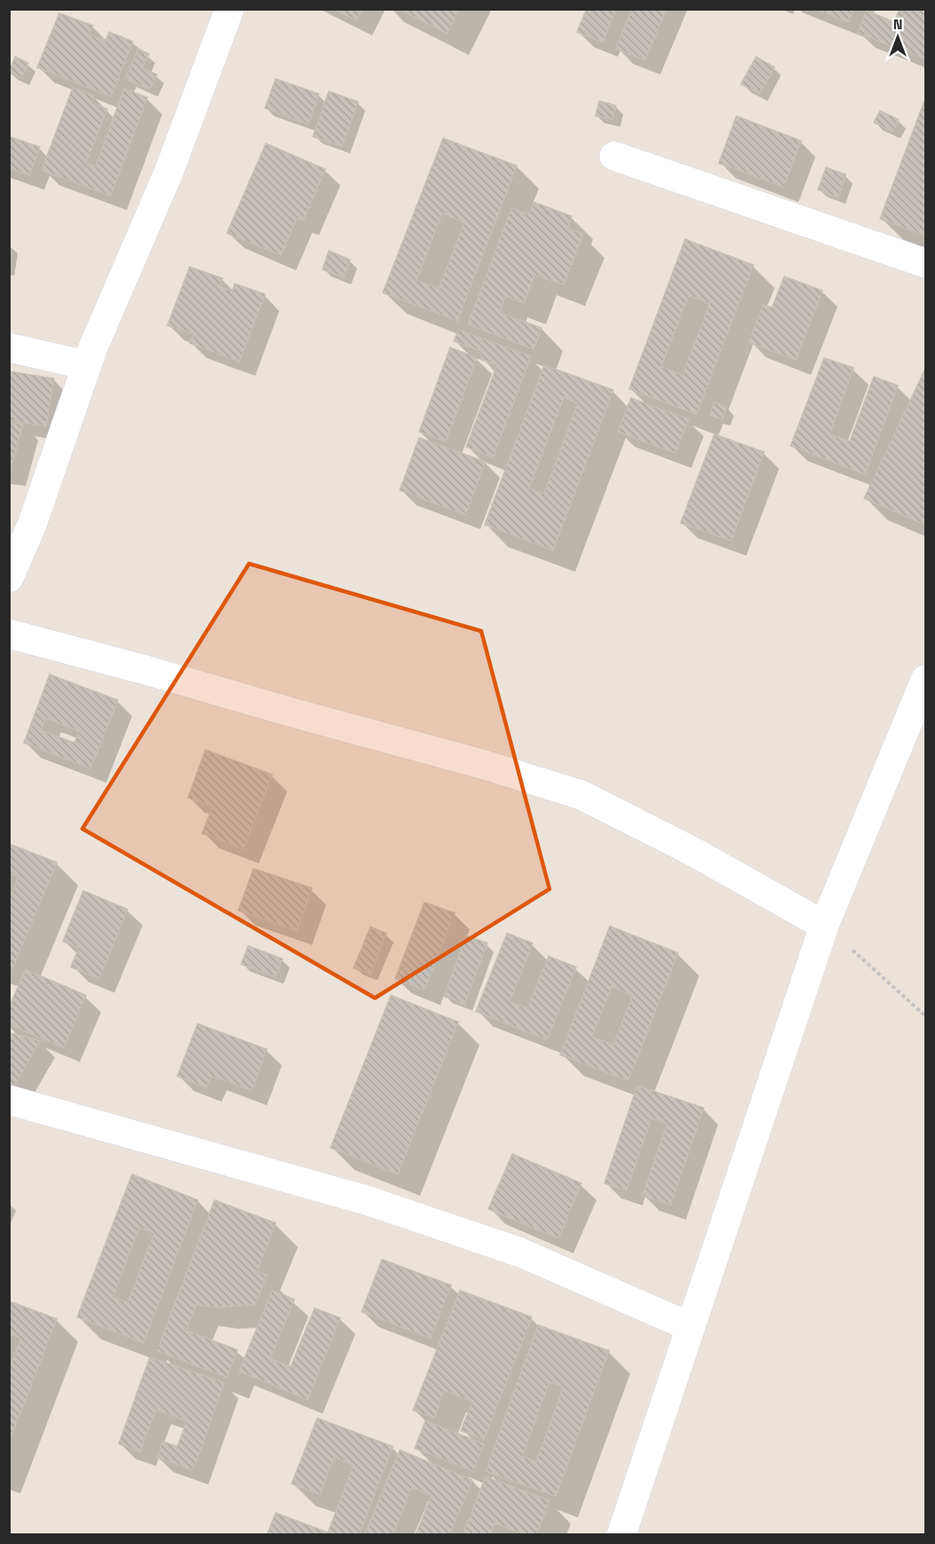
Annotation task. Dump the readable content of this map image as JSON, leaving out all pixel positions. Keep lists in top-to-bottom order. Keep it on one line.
{"north":"top"}
